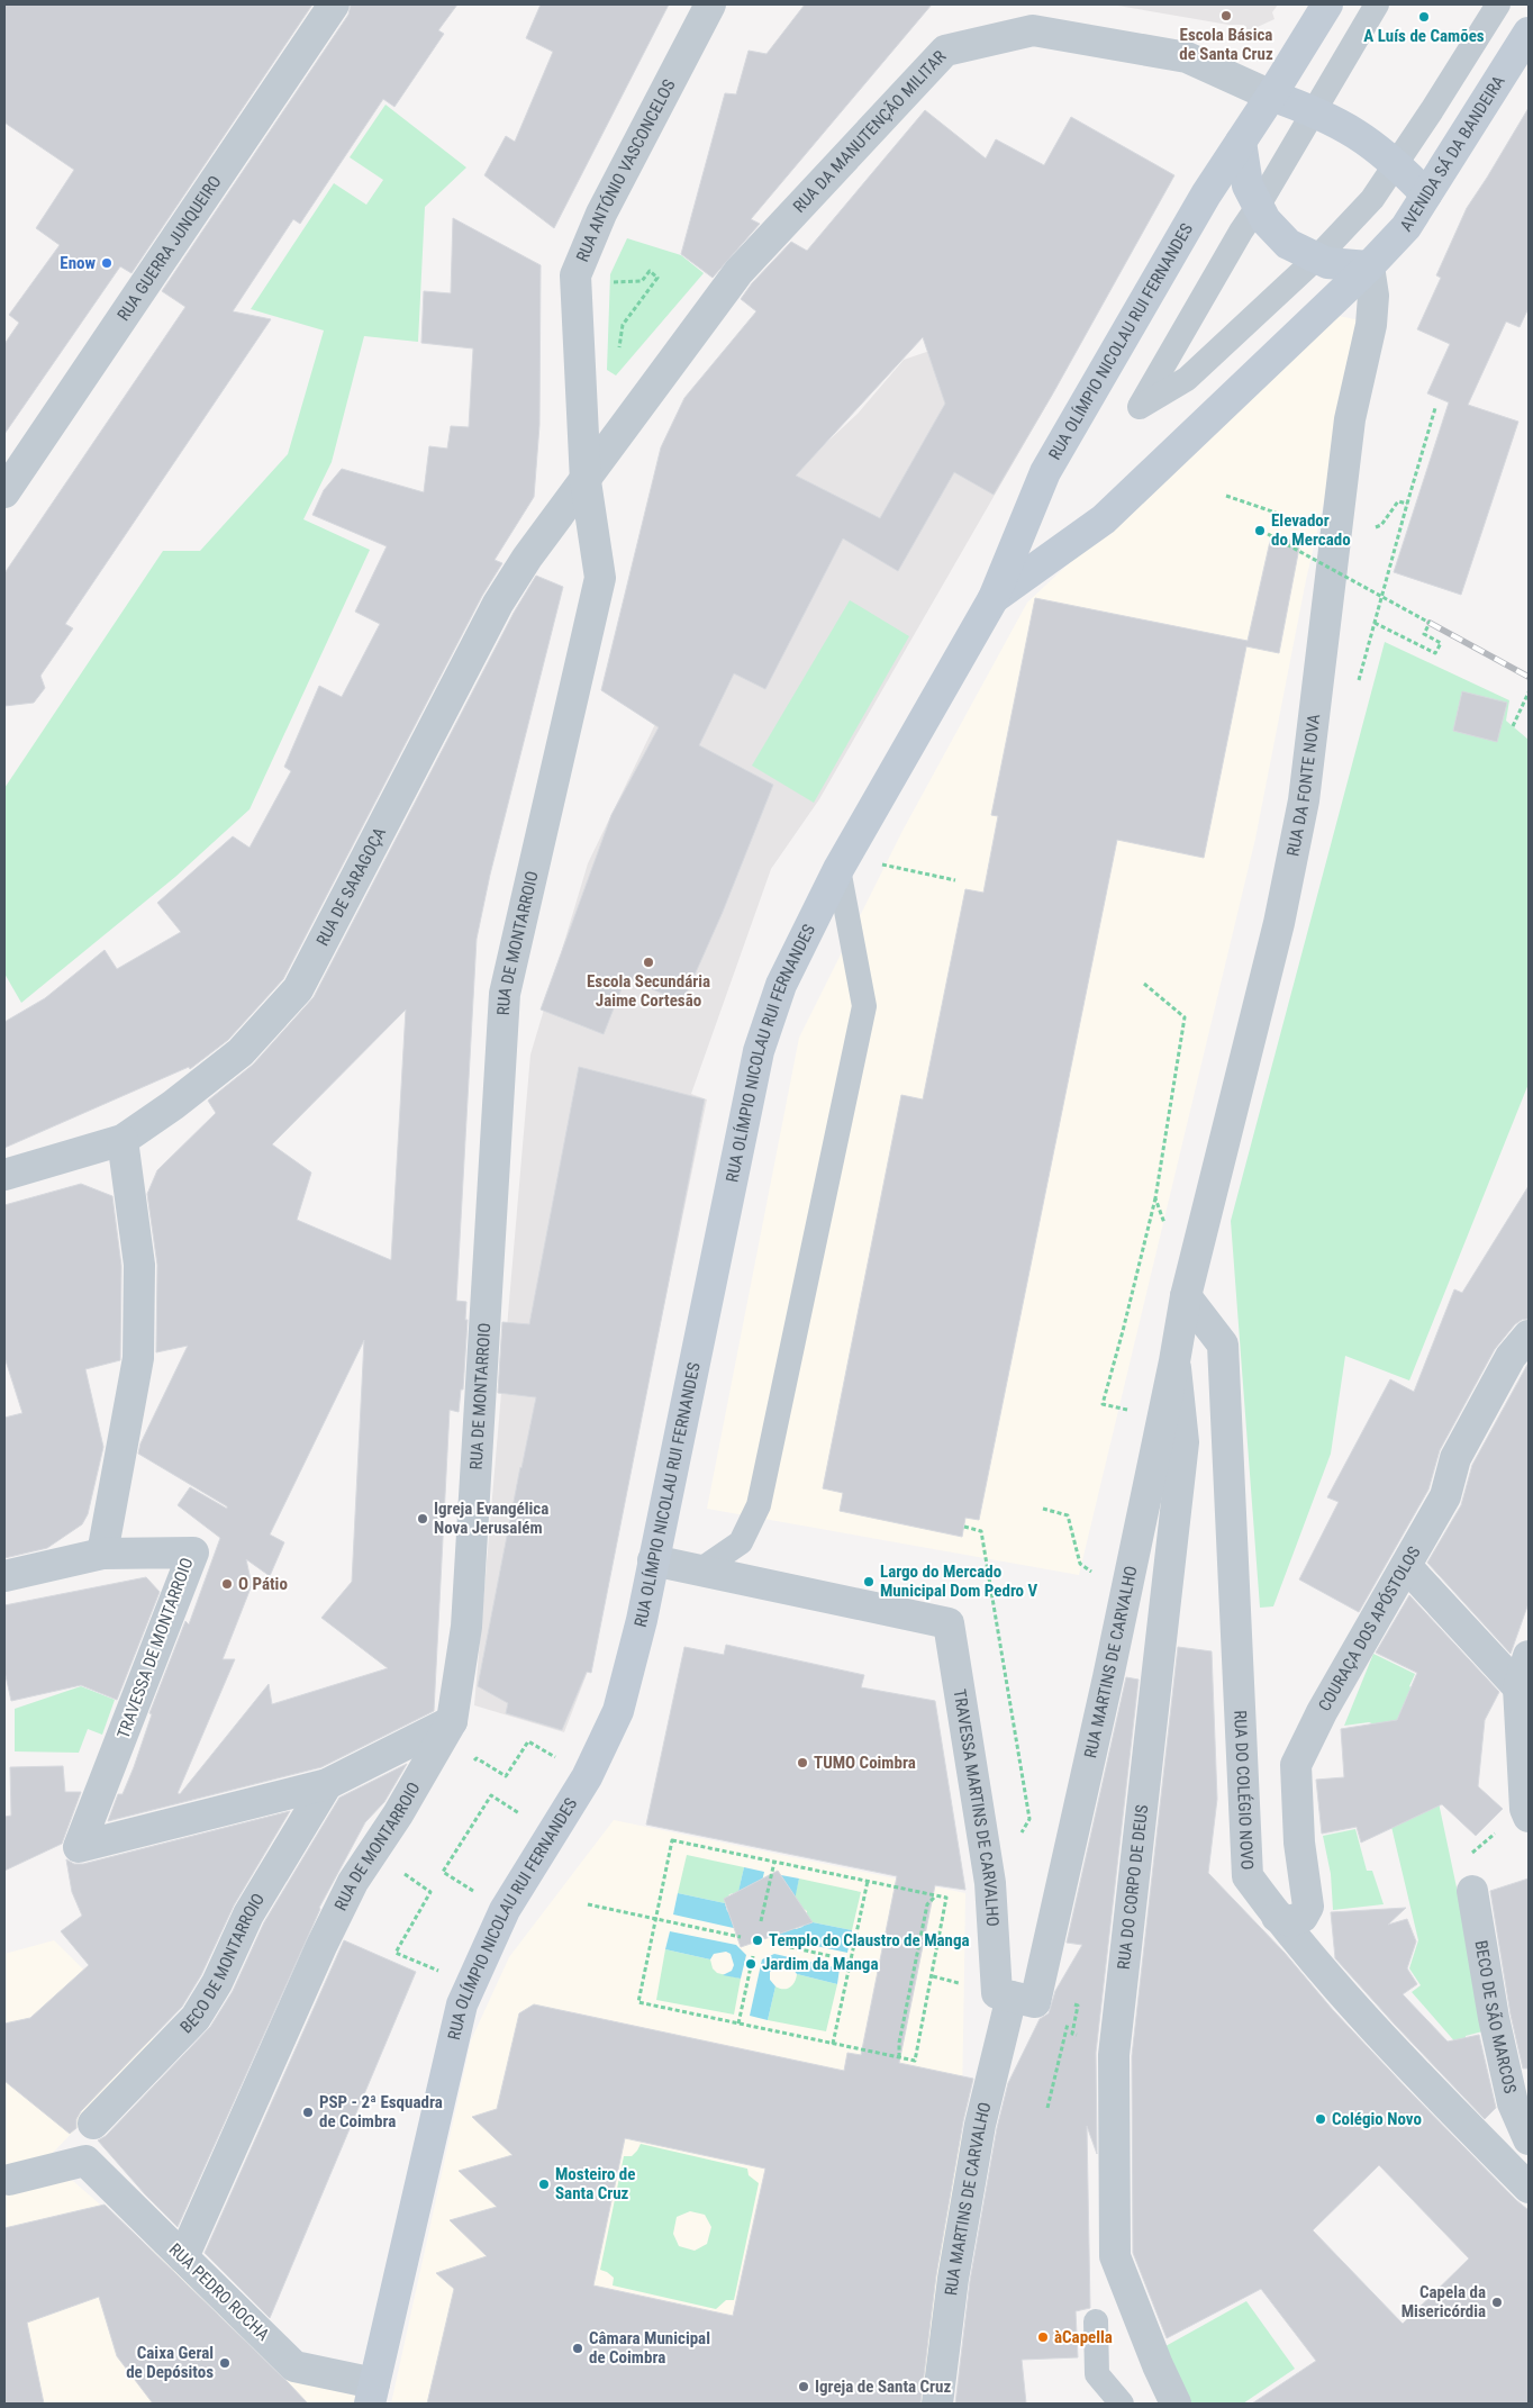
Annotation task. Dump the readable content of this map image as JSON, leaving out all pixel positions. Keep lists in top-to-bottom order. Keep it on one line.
{"streets":{"main road":["AVENIDA SÁ DA BANDEIRA","RUA OLÍMPIO NICOLAU RUI FERNANDES"],"street":["RUA DA MANUTENÇÃO MILITAR","RUA ANTÓNIO VASCONCELOS","RUA GUERRA JUNQUEIRO","RUA DA FONTE NOVA","RUA DE SARAGOÇA","RUA DE MONTARROIO","COURAÇA DOS APÓSTOLOS","TRAVESSA DE MONTARROIO","RUA MARTINS DE CARVALHO","RUA DO COLÉGIO NOVO","TRAVESSA MARTINS DE CARVALHO","RUA DO CORPO DE DEUS","BECO DE MONTARROIO","BECO DE SÃO MARCOS","RUA PEDRO ROCHA"]},"crossings":[["RUA DA MANUTENÇÃO MILITAR","RUA ANTÓNIO VASCONCELOS"],["RUA DA MANUTENÇÃO MILITAR","RUA OLÍMPIO NICOLAU RUI FERNANDES"],["RUA DA MANUTENÇÃO MILITAR","RUA DE SARAGOÇA"],["RUA DA MANUTENÇÃO MILITAR","RUA DE MONTARROIO"],["AVENIDA SÁ DA BANDEIRA","RUA OLÍMPIO NICOLAU RUI FERNANDES"],["AVENIDA SÁ DA BANDEIRA","RUA DA FONTE NOVA"],["RUA ANTÓNIO VASCONCELOS","RUA DE SARAGOÇA"],["RUA ANTÓNIO VASCONCELOS","RUA DE MONTARROIO"],["RUA OLÍMPIO NICOLAU RUI FERNANDES","RUA DA FONTE NOVA"],["RUA OLÍMPIO NICOLAU RUI FERNANDES","RUA PEDRO ROCHA"],["RUA DA FONTE NOVA","RUA MARTINS DE CARVALHO"],["RUA DA FONTE NOVA","RUA DO COLÉGIO NOVO"],["RUA DE SARAGOÇA","RUA DE MONTARROIO"],["RUA DE MONTARROIO","TRAVESSA DE MONTARROIO"],["RUA DE MONTARROIO","RUA PEDRO ROCHA"],["COURAÇA DOS APÓSTOLOS","RUA DO COLÉGIO NOVO"],["TRAVESSA DE MONTARROIO","BECO DE MONTARROIO"],["RUA MARTINS DE CARVALHO","RUA DO COLÉGIO NOVO"],["RUA MARTINS DE CARVALHO","TRAVESSA MARTINS DE CARVALHO"],["RUA MARTINS DE CARVALHO","RUA DO CORPO DE DEUS"]],"places":["Escola Básica de Santa Cruz","A Luís de Camões","Enow","Elevador do Mercado","Escola Secundária Jaime Cortesão","Igreja Evangélica Nova Jerusalém","Largo do Mercado Municipal Dom Pedro V","O Pátio","TUMO Coimbra","Templo do Claustro de Manga","Jardim da Manga","PSP - 2ª Esquadra de Coimbra","Colégio Novo","Mosteiro de Santa Cruz","Capela da Misericórdia","àCapella","Câmara Municipal de Coimbra","Caixa Geral de Depósitos","Igreja de Santa Cruz"]}
